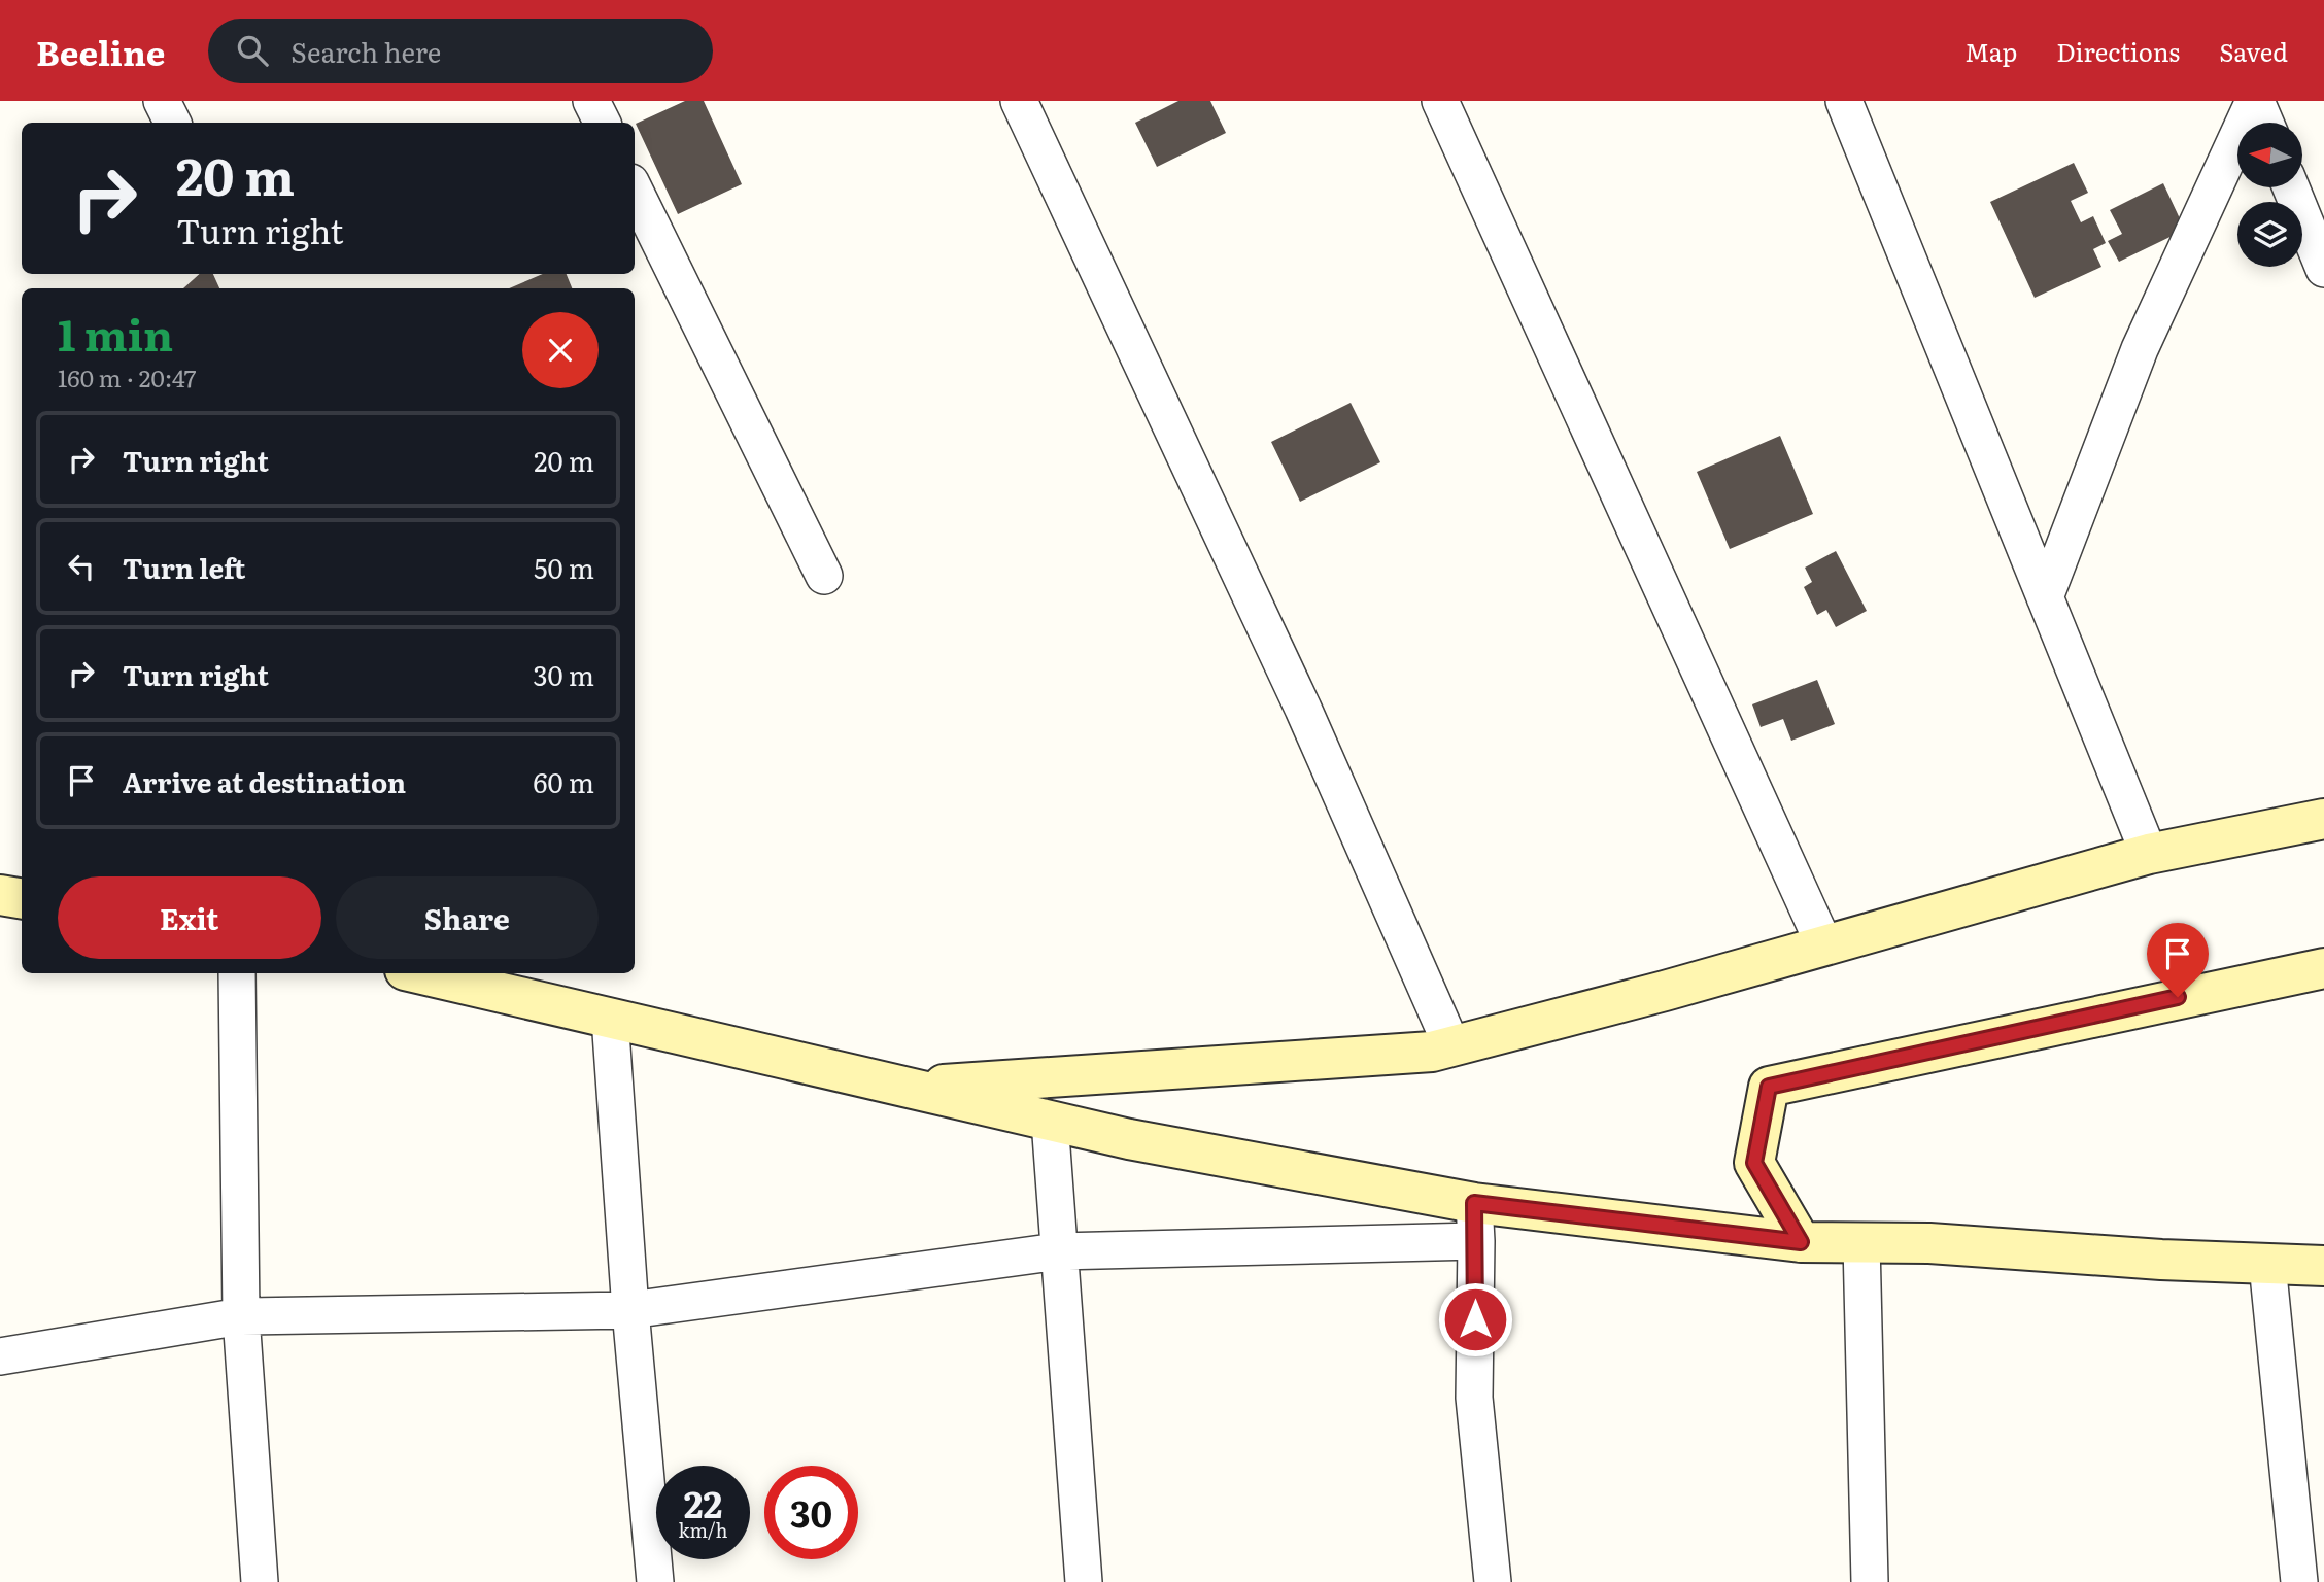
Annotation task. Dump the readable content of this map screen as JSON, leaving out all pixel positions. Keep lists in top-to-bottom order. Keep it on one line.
{"north":"left","page":{"header":"Beeline","search":"Search here","nav":["Map","Directions","Saved"],"turn":["20 m","Turn right"],"heading":["1 min","160 m · 20:47"],"list":[{"name":"Turn right","value":"20 m"},{"name":"Turn left","value":"50 m"},{"name":"Turn right","value":"30 m"},{"name":"Arrive at destination","value":"60 m"}],"buttons":["Exit","Share"],"speed":"22 km/h","limit":"30"}}
